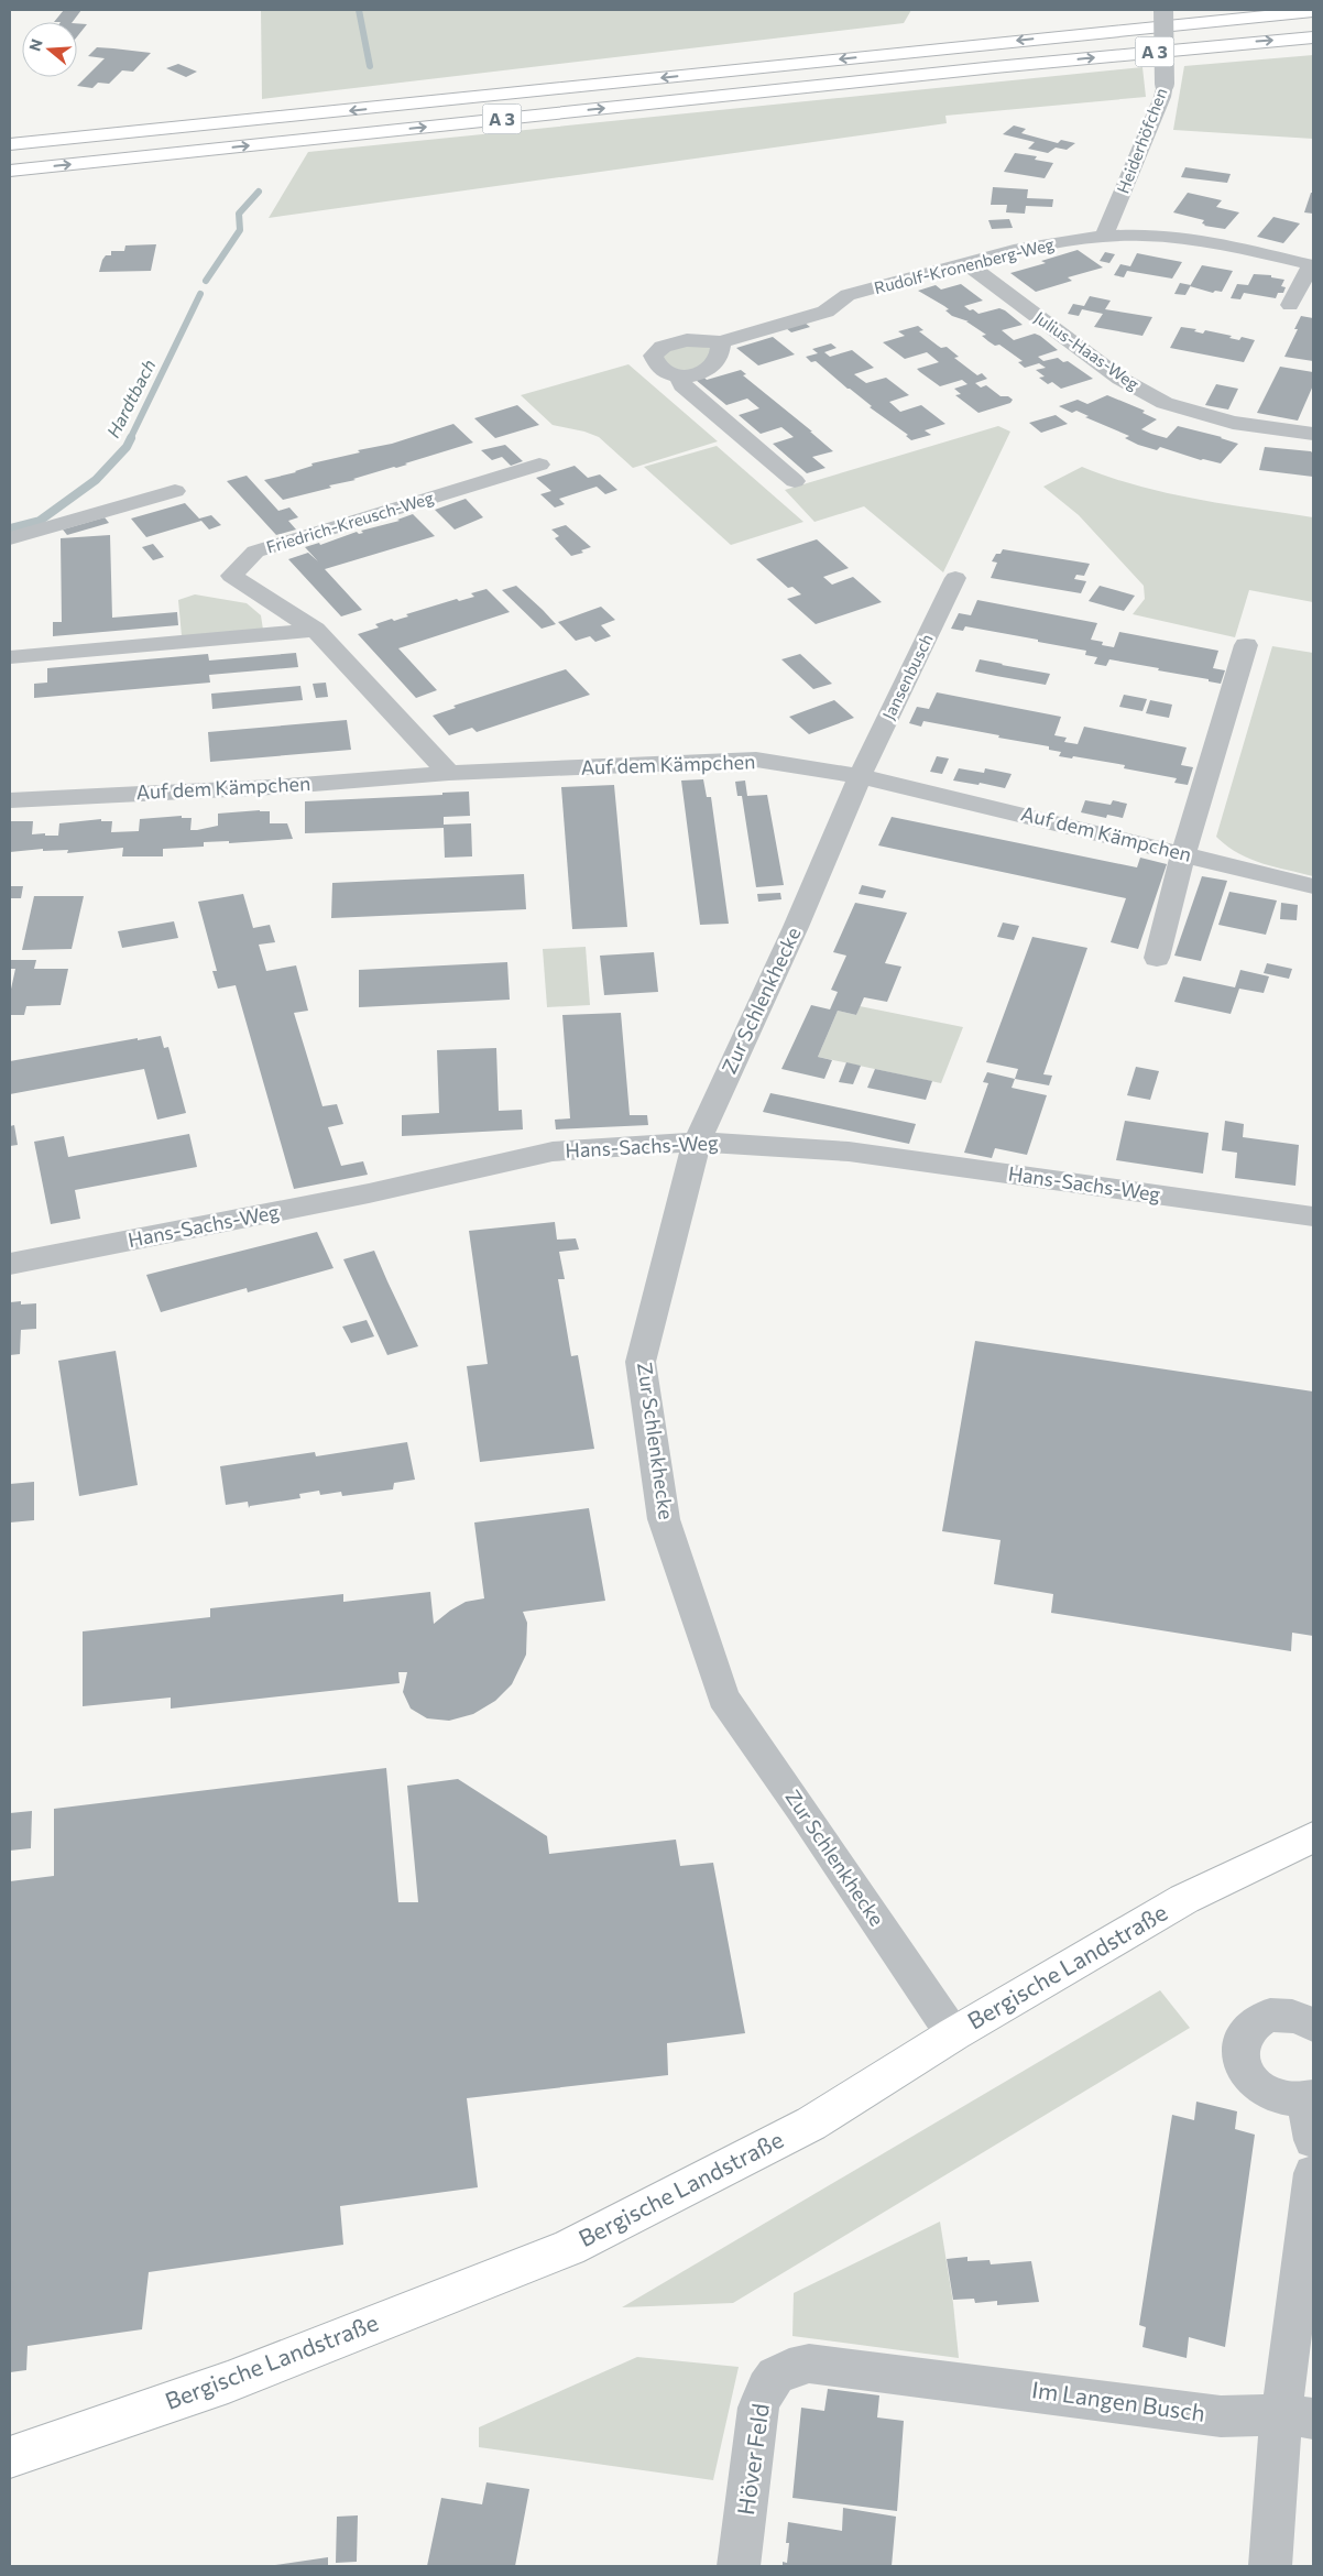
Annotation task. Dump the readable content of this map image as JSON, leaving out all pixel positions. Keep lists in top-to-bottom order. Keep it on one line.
{"streets":{"main road":["A 3","Bergische Landstraße"],"street":["Heiderhöfchen","Rudolf-Kronenberg-Weg","Julius-Haas-Weg","Friedrich-Kreusch-Weg","Jansenbusch","Auf dem Kämpchen","Zur Schlenkhecke","Hans-Sachs-Weg","Im Langen Busch","Höver Feld"]},"crossings":[["Heiderhöfchen","Rudolf-Kronenberg-Weg"],["Rudolf-Kronenberg-Weg","Julius-Haas-Weg"],["Friedrich-Kreusch-Weg","Auf dem Kämpchen"],["Jansenbusch","Auf dem Kämpchen"],["Jansenbusch","Zur Schlenkhecke"],["Auf dem Kämpchen","Zur Schlenkhecke"],["Zur Schlenkhecke","Hans-Sachs-Weg"],["Zur Schlenkhecke","Bergische Landstraße"],["Im Langen Busch","Höver Feld"]],"water":["Hardtbach"],"north":"left"}
